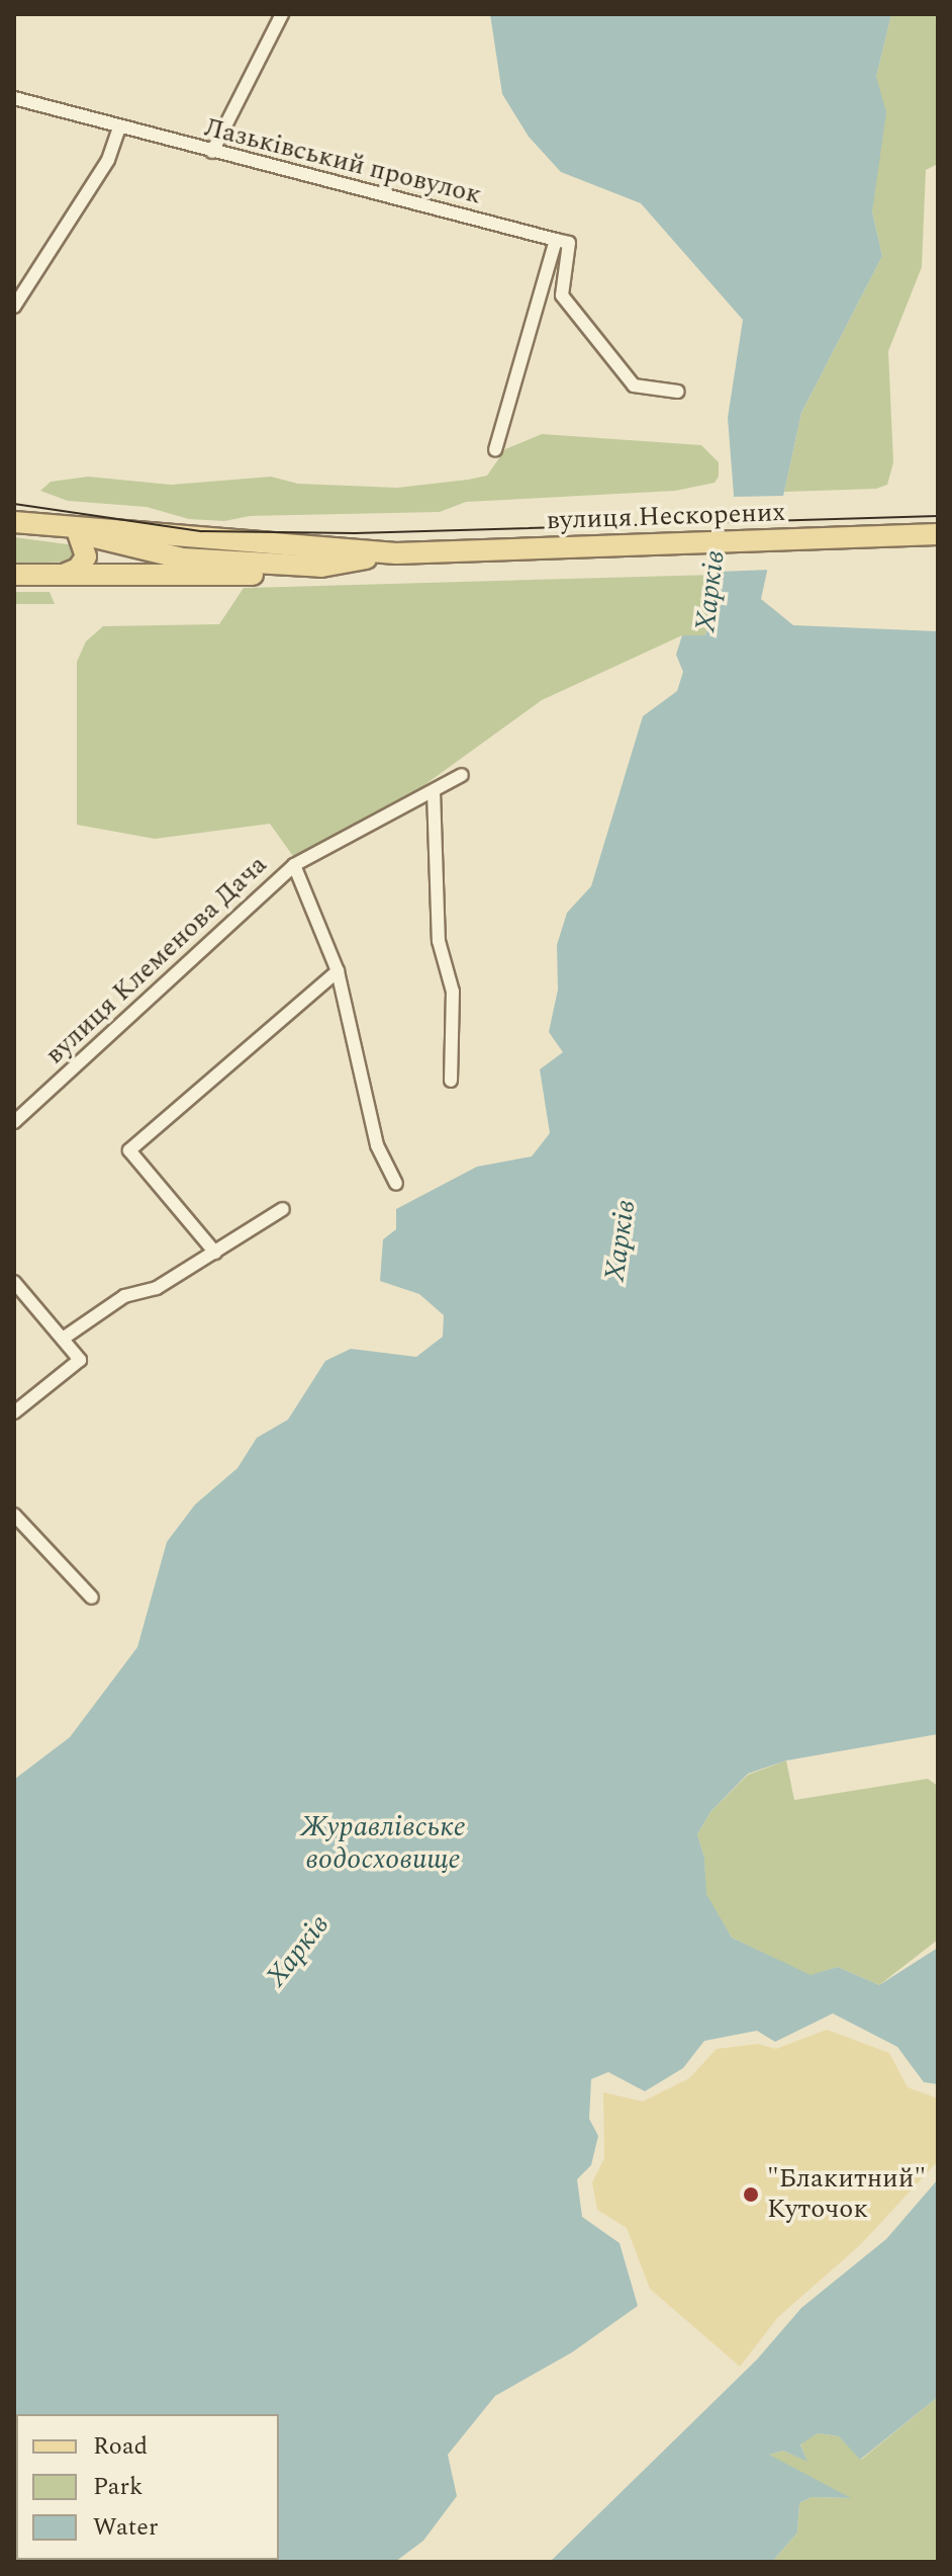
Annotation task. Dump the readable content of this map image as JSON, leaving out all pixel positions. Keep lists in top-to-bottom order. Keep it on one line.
{"streets":{"main road":["вулиця Нескорених"],"street":["Лазьківський провулок","вулиця Клеменова Дача"]},"water":["Харків","Журавлівське водосховище"],"places":["\"Блакитний\" Куточок"],"legend":["Road","Park","Water"]}
